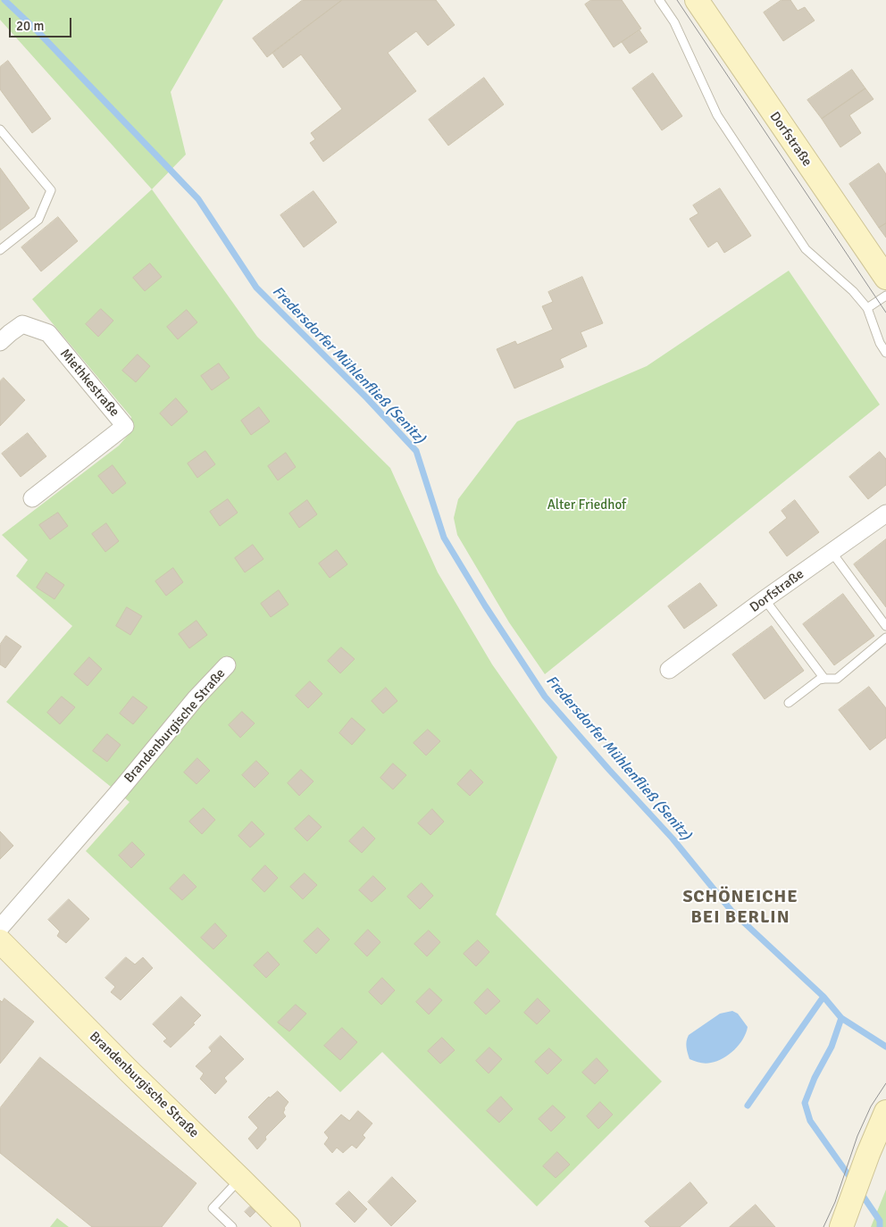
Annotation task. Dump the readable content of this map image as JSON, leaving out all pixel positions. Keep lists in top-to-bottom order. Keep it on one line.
{"streets":{"main road":["Dorfstraße","Brandenburgische Straße"],"street":["Miethkestraße"]},"districts":["SCHÖNEICHE BEI BERLIN"],"water":["Fredersdorfer Mühlenfließ (Senitz)"],"parks":["Alter Friedhof"],"scale_bar":"20 m"}
